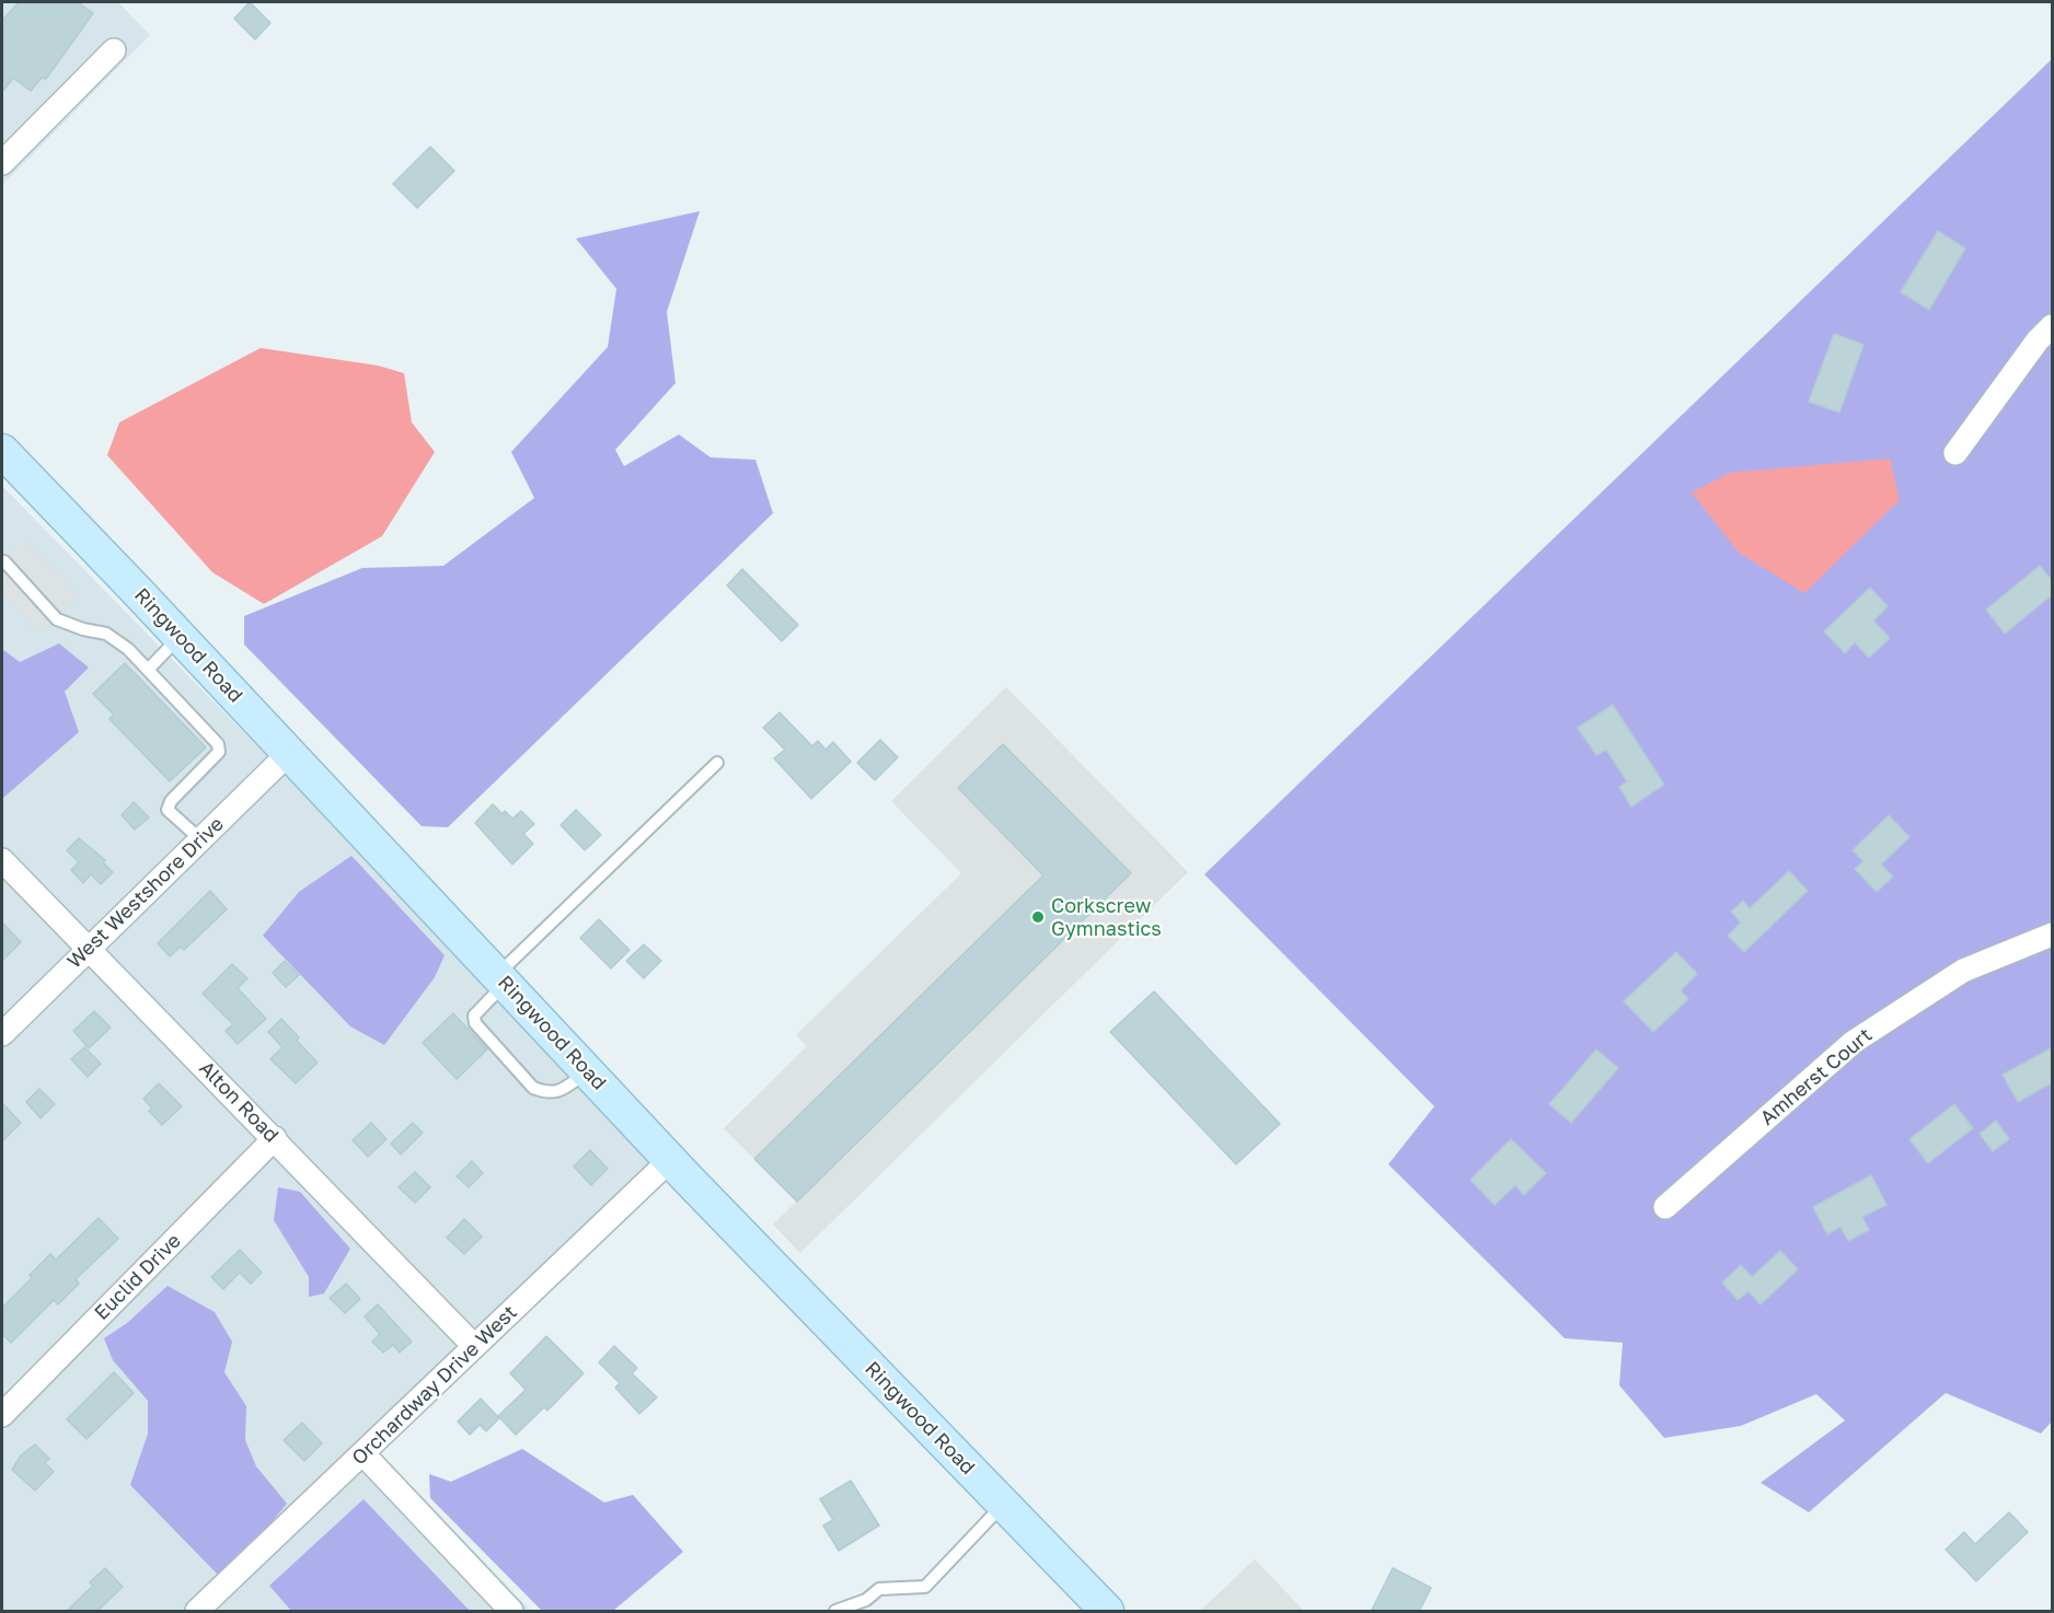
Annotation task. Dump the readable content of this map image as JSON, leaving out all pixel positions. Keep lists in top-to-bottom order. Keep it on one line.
{"streets":{"street":["Ringwood Road","West Westshore Drive","Amherst Court","Alton Road","Euclid Drive","Orchardway Drive West"]},"crossings":[["Ringwood Road","West Westshore Drive"],["Ringwood Road","Orchardway Drive West"],["West Westshore Drive","Alton Road"],["Alton Road","Euclid Drive"],["Alton Road","Orchardway Drive West"]],"places":["Corkscrew Gymnastics"]}
